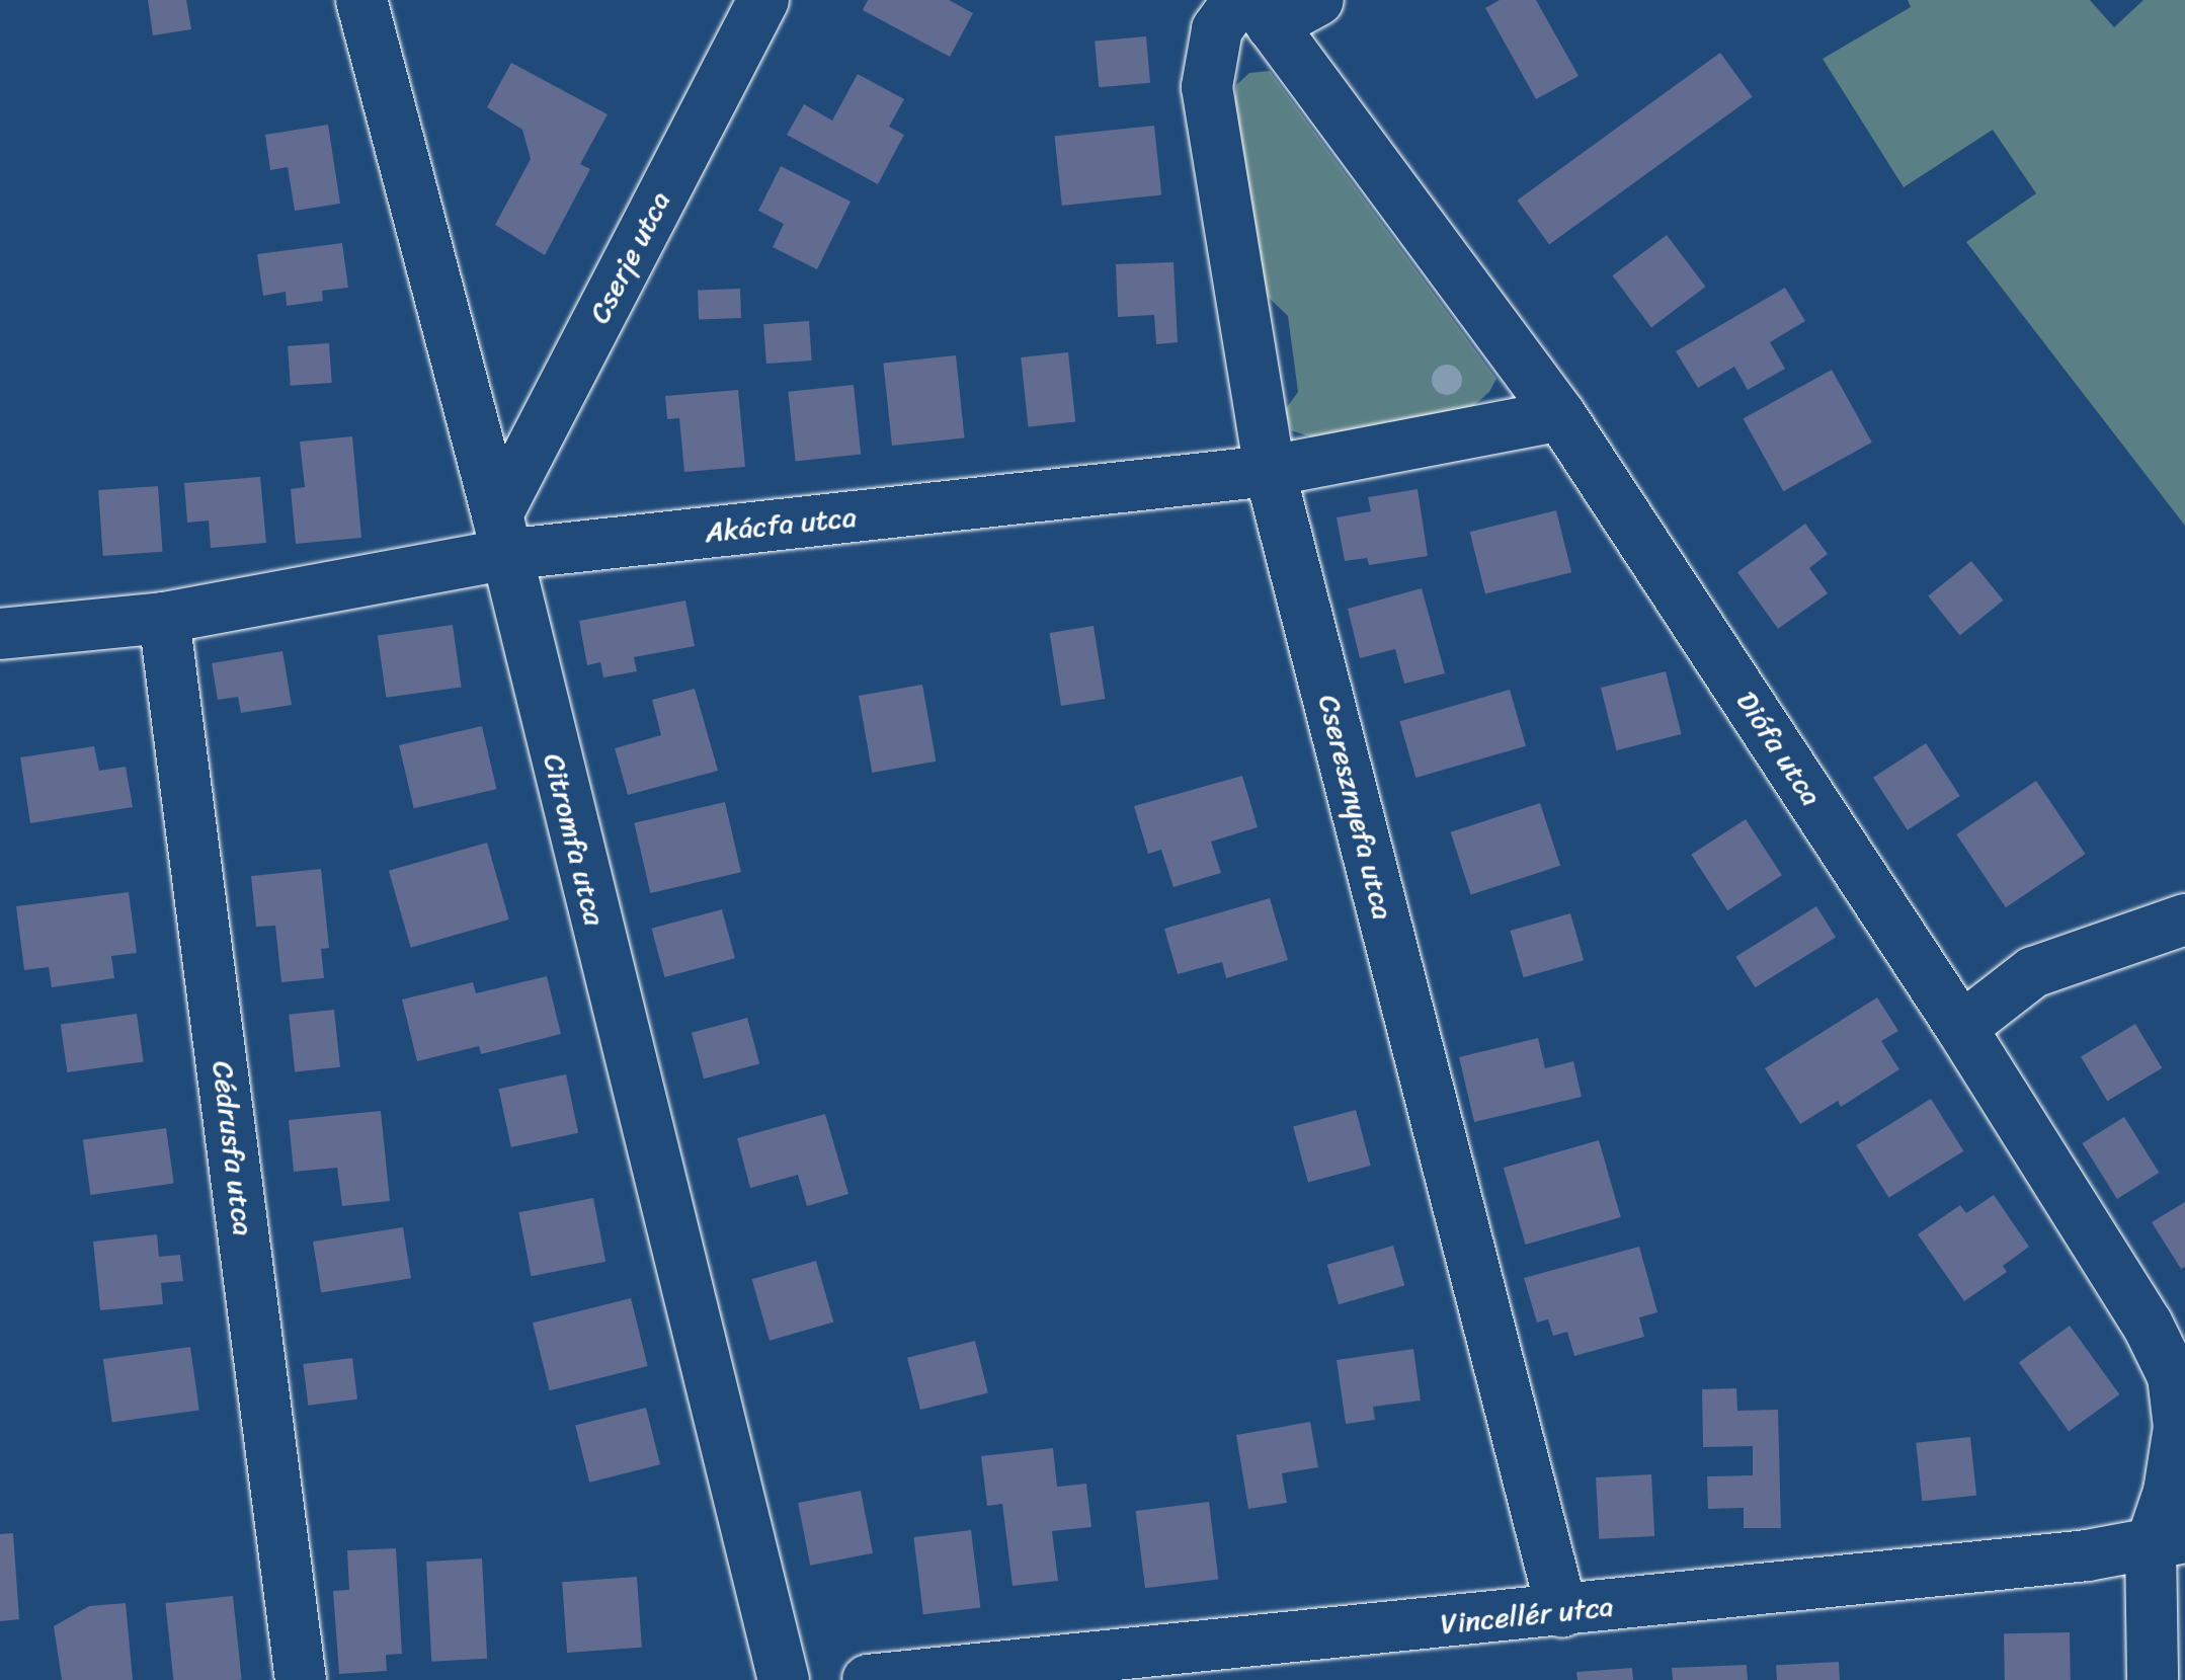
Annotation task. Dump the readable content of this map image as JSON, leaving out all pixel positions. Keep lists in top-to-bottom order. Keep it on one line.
{"streets":{"street":["Cserje utca","Akácfa utca","Diófa utca","Cseresznyefa utca","Citromfa utca","Cédrusfa utca","Vincellér utca"]},"crossings":[["Cserje utca","Akácfa utca"],["Cserje utca","Citromfa utca"],["Akácfa utca","Diófa utca"],["Akácfa utca","Cseresznyefa utca"],["Akácfa utca","Citromfa utca"],["Akácfa utca","Cédrusfa utca"],["Diófa utca","Cseresznyefa utca"],["Diófa utca","Vincellér utca"],["Cseresznyefa utca","Vincellér utca"]]}
